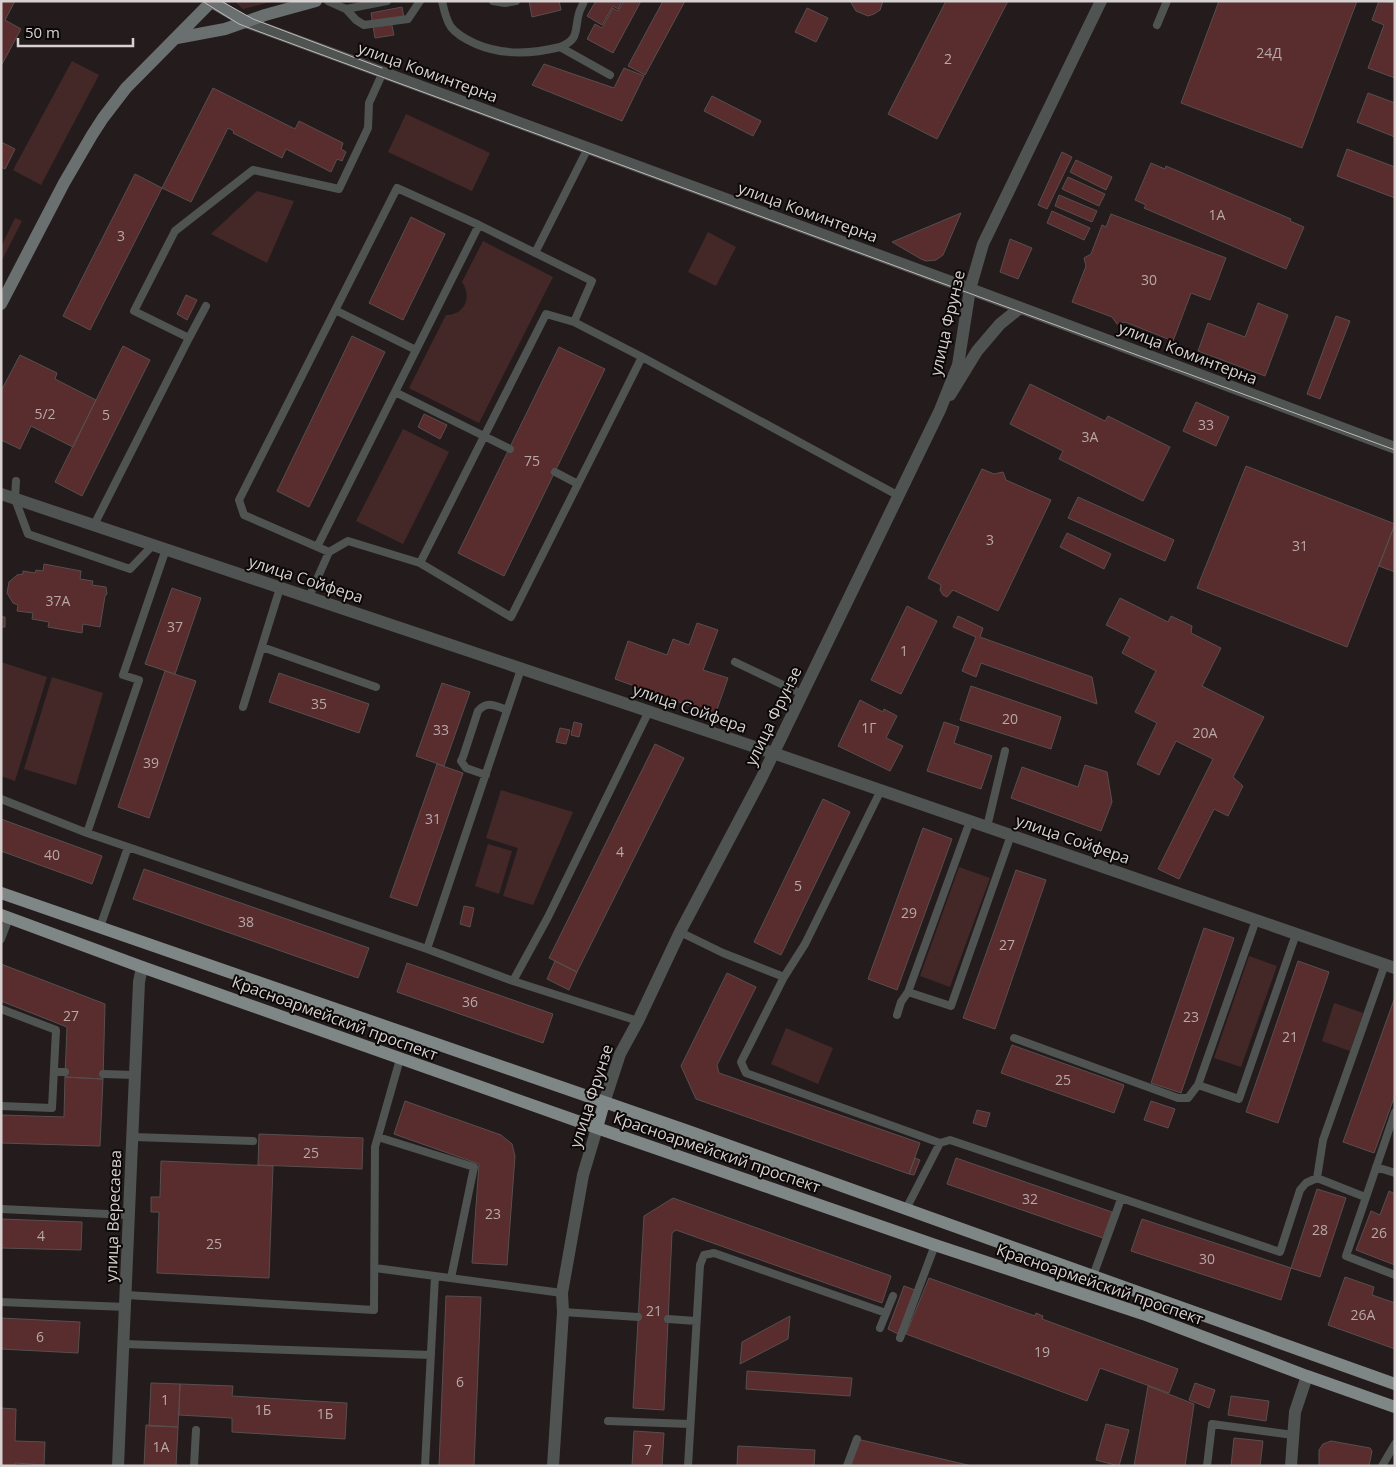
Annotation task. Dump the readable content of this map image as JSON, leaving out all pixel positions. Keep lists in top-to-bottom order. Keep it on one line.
{"streets":{"main road":["улица Коминтерна","улица Фрунзе","Красноармейский проспект"],"street":["улица Сойфера","улица Вересаева"]},"crossings":[["улица Коминтерна","улица Фрунзе"],["улица Фрунзе","улица Сойфера"],["улица Фрунзе","Красноармейский проспект"],["Красноармейский проспект","улица Вересаева"]],"house_numbers":["24Д","2","1А","3","30","5/2","5","33","3А","75","3","31","37А","37","1","35","20","1Г","33","20А","39","31","4","40","5","29","38","27","36","27","23","21","25","25","32","23","28","26","4","25","30","21","26А","6","19","6","1","1Б","1Б","1А","7"],"scale_bar":"50 m"}
